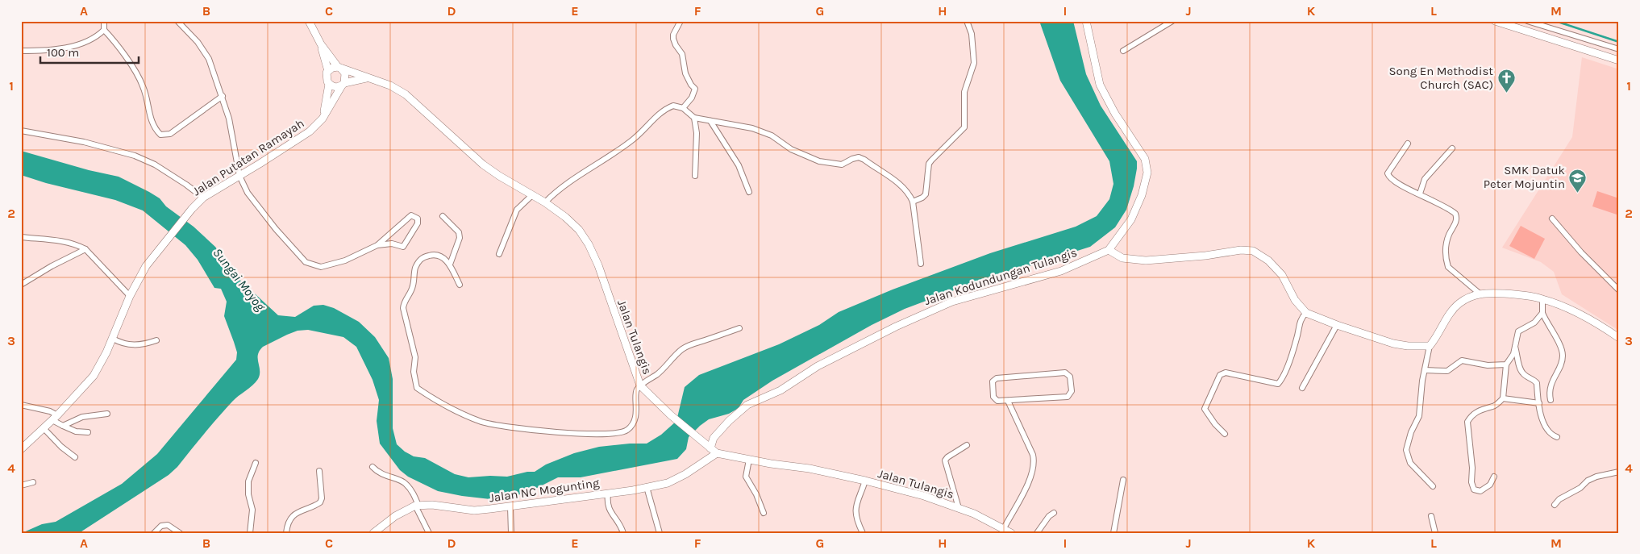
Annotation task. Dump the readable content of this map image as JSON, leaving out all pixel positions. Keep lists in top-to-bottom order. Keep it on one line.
{"streets":{"street":["Jalan Putatan Ramayah","Jalan Kodundungan Tulangis","Jalan Tulangis","Jalan NC Mogunting"]},"crossings":[["Jalan Putatan Ramayah","Jalan Tulangis"],["Jalan Kodundungan Tulangis","Jalan Tulangis"],["Jalan Tulangis","Jalan NC Mogunting"]],"water":["Sungai Moyog"],"places":{"church":["Song En Methodist Church (SAC)"],"school or university":["SMK Datuk Peter Mojuntin"]},"scale_bar":"100 m","grid":{"columns":["A","B","C","D","E","F","G","H","I","J","K","L","M"],"rows":["1","2","3","4"]}}
